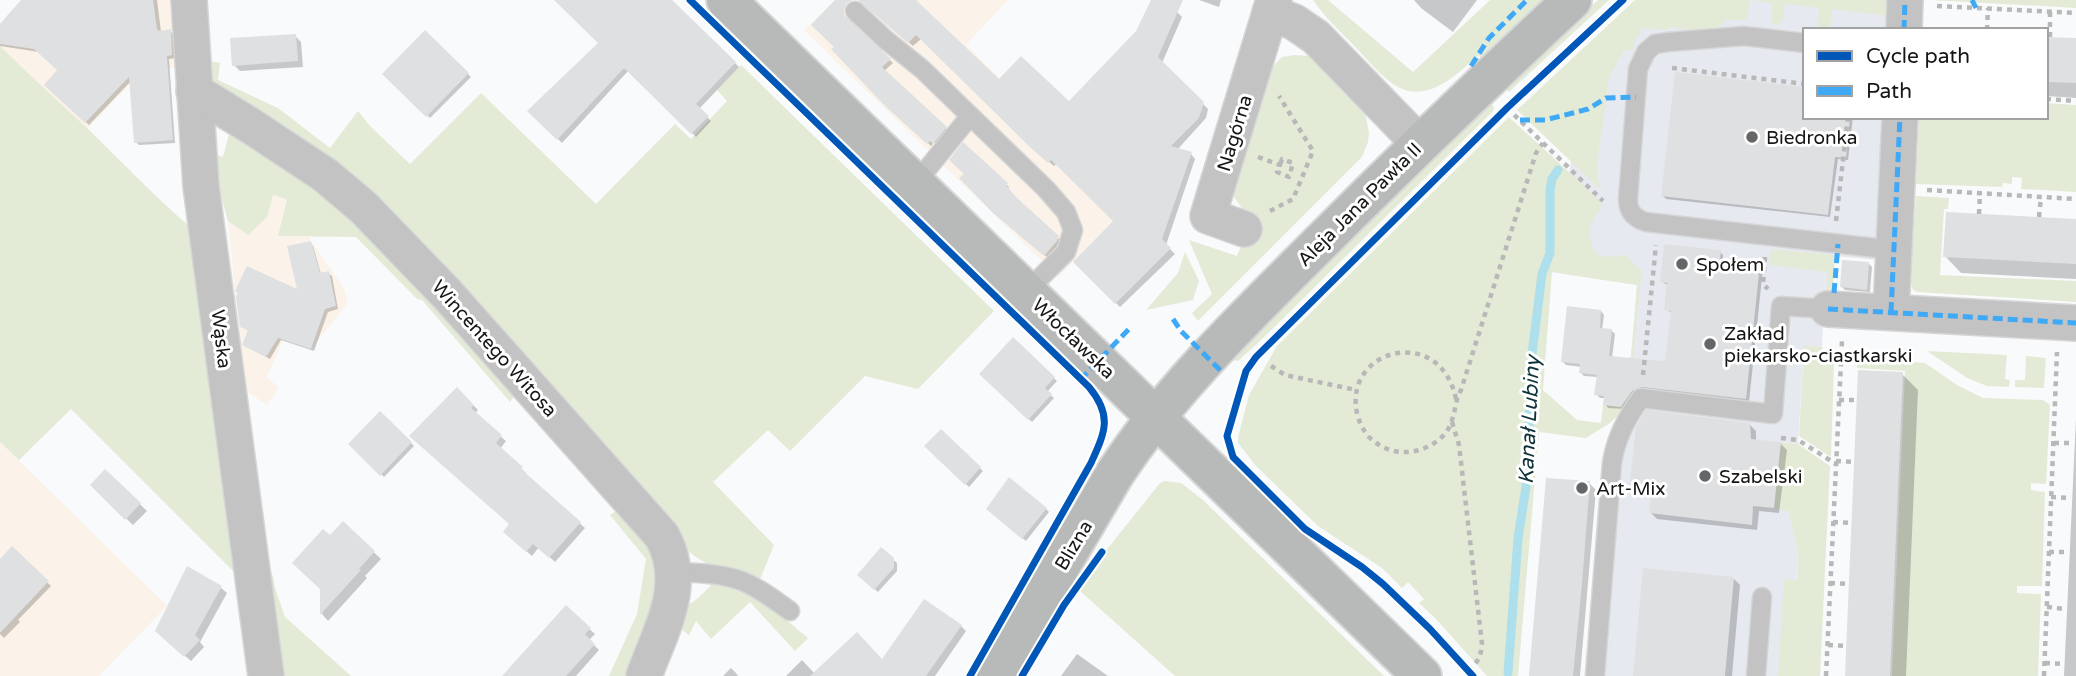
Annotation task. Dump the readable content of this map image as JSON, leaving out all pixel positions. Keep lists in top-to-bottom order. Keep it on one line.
{"streets":{"street":["Nagórna","Aleja Jana Pawła II","Włocławska","Wąska","Wincentego Witosa","Blizna"]},"crossings":[["Nagórna","Aleja Jana Pawła II"],["Aleja Jana Pawła II","Włocławska"],["Aleja Jana Pawła II","Blizna"],["Włocławska","Blizna"],["Wąska","Wincentego Witosa"]],"water":["Kanał Lubiny"],"places":["Biedronka","Społem","Zakład piekarsko-ciastkarski","Szabelski","Art-Mix"],"legend":["Cycle path","Path"]}
